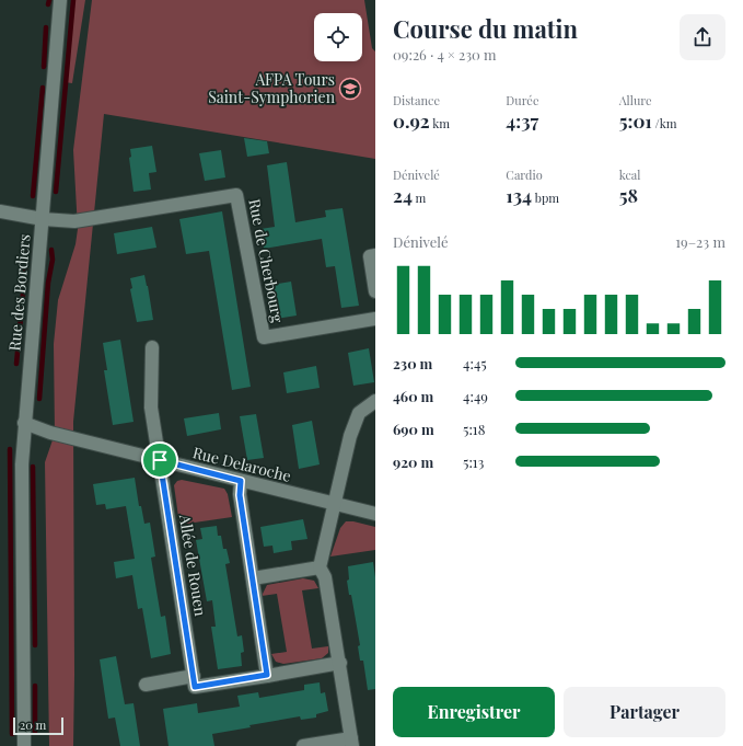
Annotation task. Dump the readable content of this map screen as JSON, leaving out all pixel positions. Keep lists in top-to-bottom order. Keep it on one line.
{"streets":{"street":["Rue de Cherbourg","Rue des Bordiers","Rue Delaroche","Allée de Rouen"]},"crossings":[["Rue de Cherbourg","Rue des Bordiers"],["Rue des Bordiers","Rue Delaroche"],["Rue Delaroche","Allée de Rouen"]],"places":{"school or university":["AFPA Tours Saint-Symphorien"]},"scale_bar":"20 m","page":{"heading":["Course du matin","09:26 · 4 × 230 m"],"stats":[["Distance","0.92 km"],["Durée","4:37"],["Allure","5:01 /km"],["Dénivelé","24 m"],["Cardio","134 bpm"],["kcal","58"]],"chart":["Dénivelé","19–23 m"],"list":[{"name":"230 m","note":"4:45"},{"name":"460 m","note":"4:49"},{"name":"690 m","note":"5:18"},{"name":"920 m","note":"5:13"}],"buttons":["Enregistrer","Partager"],"scale":"20 m"}}
